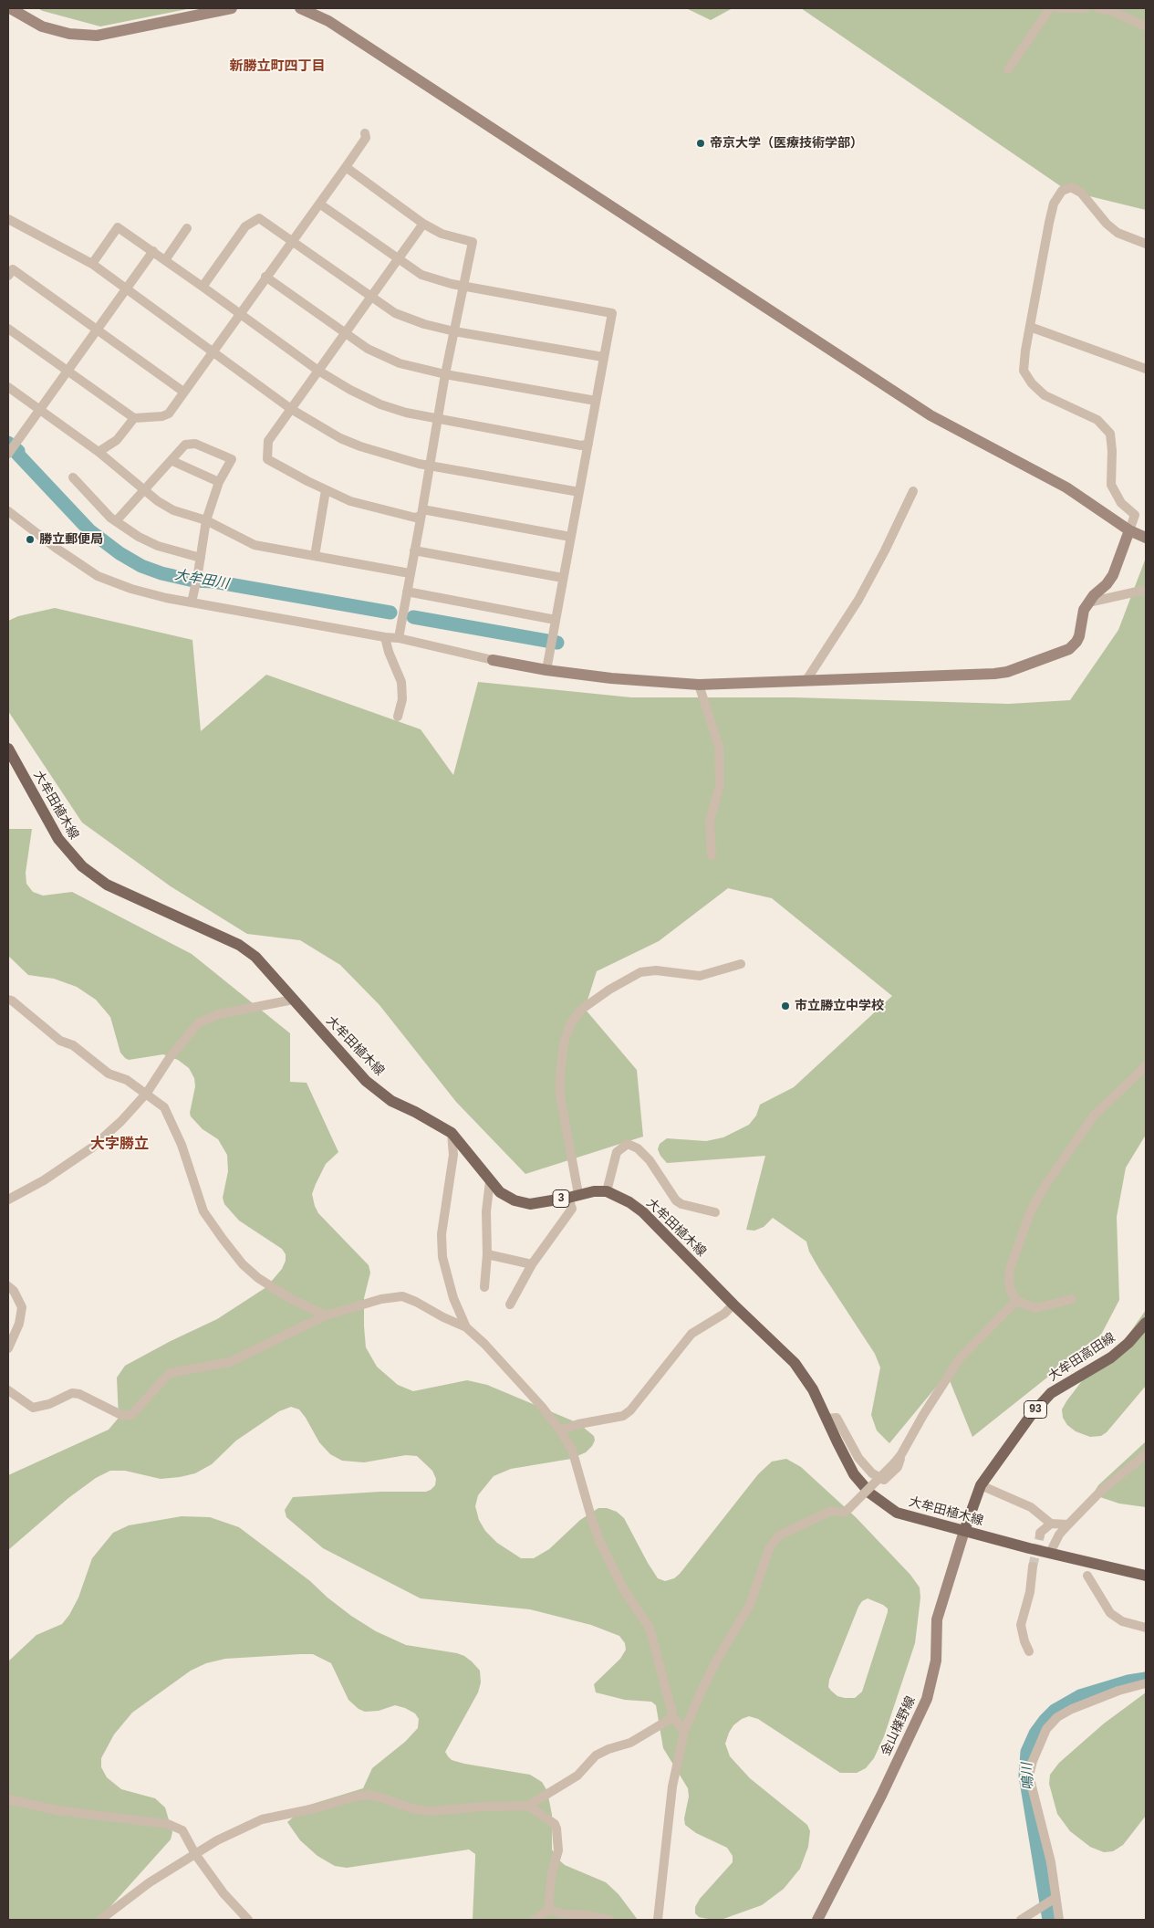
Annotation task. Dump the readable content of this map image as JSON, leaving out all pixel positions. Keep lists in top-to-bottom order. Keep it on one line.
{"streets":{"main road":["大牟田植木線","3","大牟田高田線","93"],"street":["金山檪野線"]},"crossings":[["大牟田植木線","大牟田高田線"],["大牟田植木線","金山檪野線"],["大牟田高田線","金山檪野線"]],"districts":["新勝立町四丁目","大字勝立"],"water":["大牟田川","鳴川"],"places":["帝京大学（医療技術学部）","勝立郵便局","市立勝立中学校"]}
